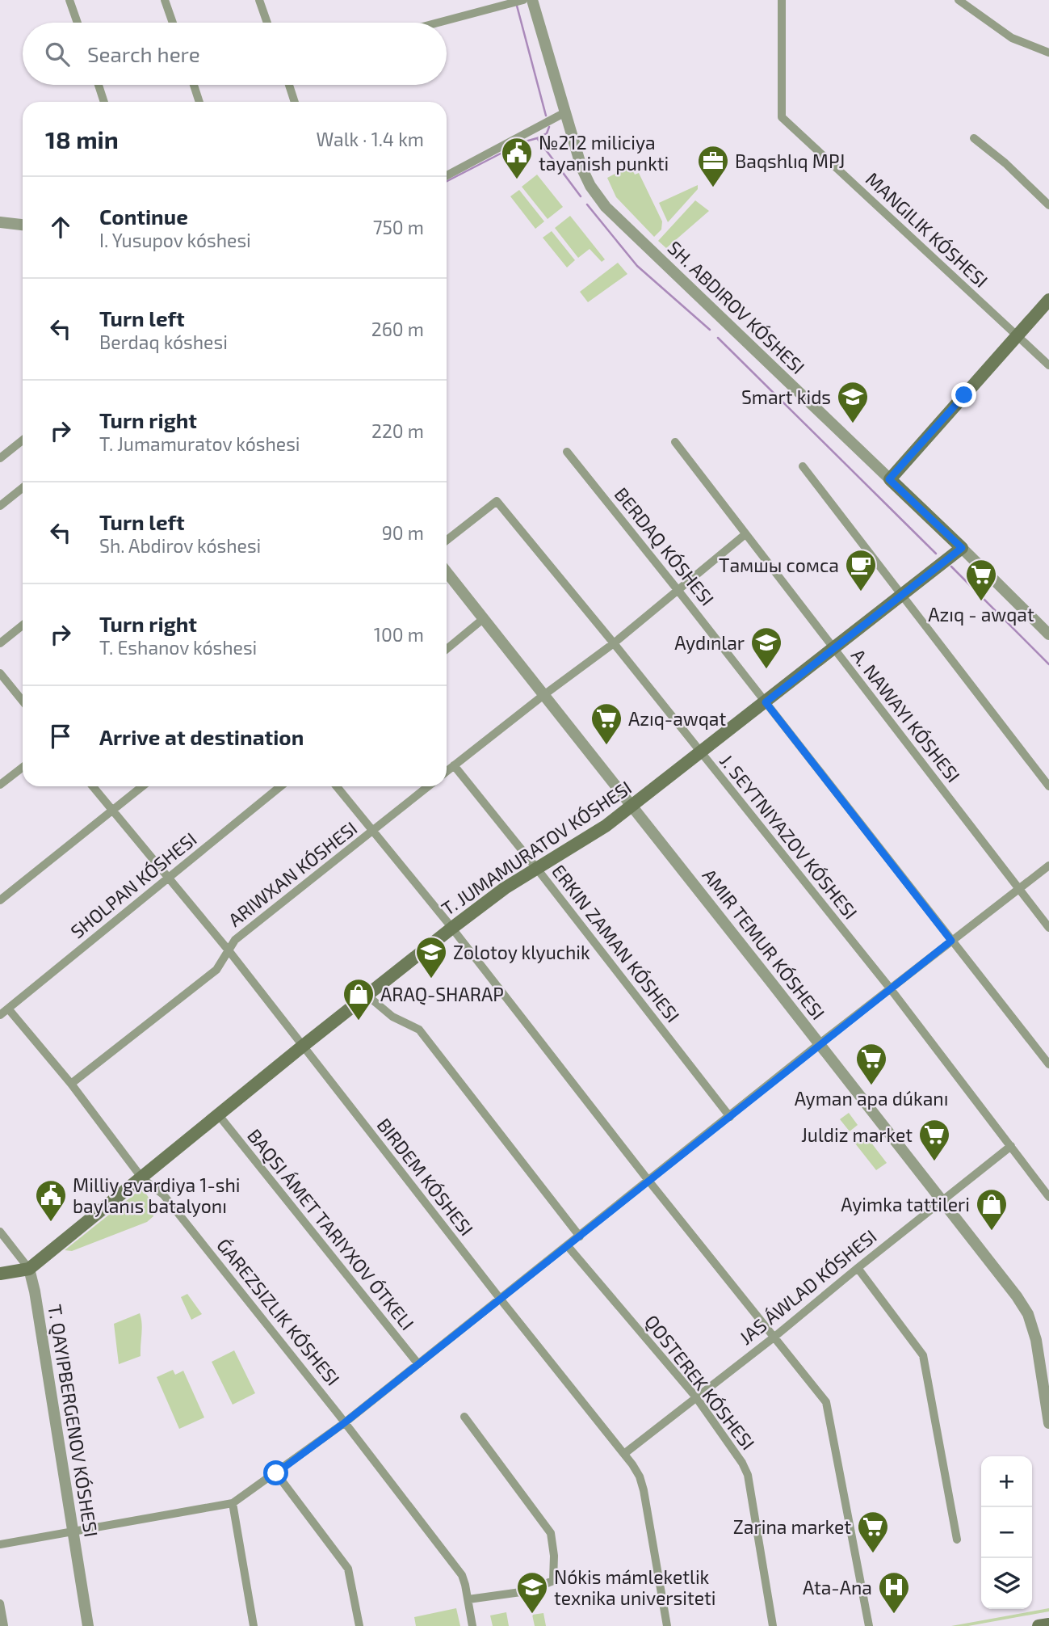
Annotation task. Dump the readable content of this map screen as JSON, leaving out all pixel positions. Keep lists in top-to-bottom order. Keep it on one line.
{"streets":{"main road":["SH. ABDIROV KÓSHESI","T. JUMAMURATOV KÓSHESI"],"street":["MANGILIK KÓSHESI","BERDAQ KÓSHESI","J. SEYTNIYAZOV KÓSHESI","SHOLPAN KÓSHESI","ERKIN ZAMAN KÓSHESI","AMIR TEMUR KÓSHESI","BIRDEM KÓSHESI","JAS ÁWLAD KÓSHESI","ǴAREZSIZLIK KÓSHESI","QOSTEREK KÓSHESI"]},"crossings":[["SH. ABDIROV KÓSHESI","T. JUMAMURATOV KÓSHESI"],["BERDAQ KÓSHESI","T. JUMAMURATOV KÓSHESI"],["J. SEYTNIYAZOV KÓSHESI","T. JUMAMURATOV KÓSHESI"],["J. SEYTNIYAZOV KÓSHESI","JAS ÁWLAD KÓSHESI"],["T. JUMAMURATOV KÓSHESI","ERKIN ZAMAN KÓSHESI"],["T. JUMAMURATOV KÓSHESI","AMIR TEMUR KÓSHESI"],["T. JUMAMURATOV KÓSHESI","BIRDEM KÓSHESI"],["T. JUMAMURATOV KÓSHESI","ǴAREZSIZLIK KÓSHESI"],["SHOLPAN KÓSHESI","BIRDEM KÓSHESI"],["SHOLPAN KÓSHESI","ǴAREZSIZLIK KÓSHESI"],["AMIR TEMUR KÓSHESI","JAS ÁWLAD KÓSHESI"],["BIRDEM KÓSHESI","JAS ÁWLAD KÓSHESI"],["JAS ÁWLAD KÓSHESI","QOSTEREK KÓSHESI"]],"places":{"public building":["№212 miliciya tayanish punkti","Milliy gvardiya 1-shi baylanıs batalyonı"],"office":["Baqshlıq MPJ"],"school or university":["Smart kids","Aydınlar","Zolotoy klyuchik","Nókis mámleketlik texnika universiteti"],"cafe":["Тамшы сомса"],"supermarket":["Azıq - awqat","Azıq-awqat","Ayman apa dúkanı","Juldiz market","Zarina market"],"shop":["ARAQ-SHARAP","Ayimka tattileri"],"hospital":["Ata-Ana"]},"page":{"search":"Search here","heading":["18 min","Walk · 1.4 km"],"list":[["Continue","I. Yusupov kóshesi","750 m"],["Turn left","Berdaq kóshesi","260 m"],["Turn right","T. Jumamuratov kóshesi","220 m"],["Turn left","Sh. Abdirov kóshesi","90 m"],["Turn right","T. Eshanov kóshesi","100 m"],"Arrive at destination"],"map_buttons":["+","−"]}}
